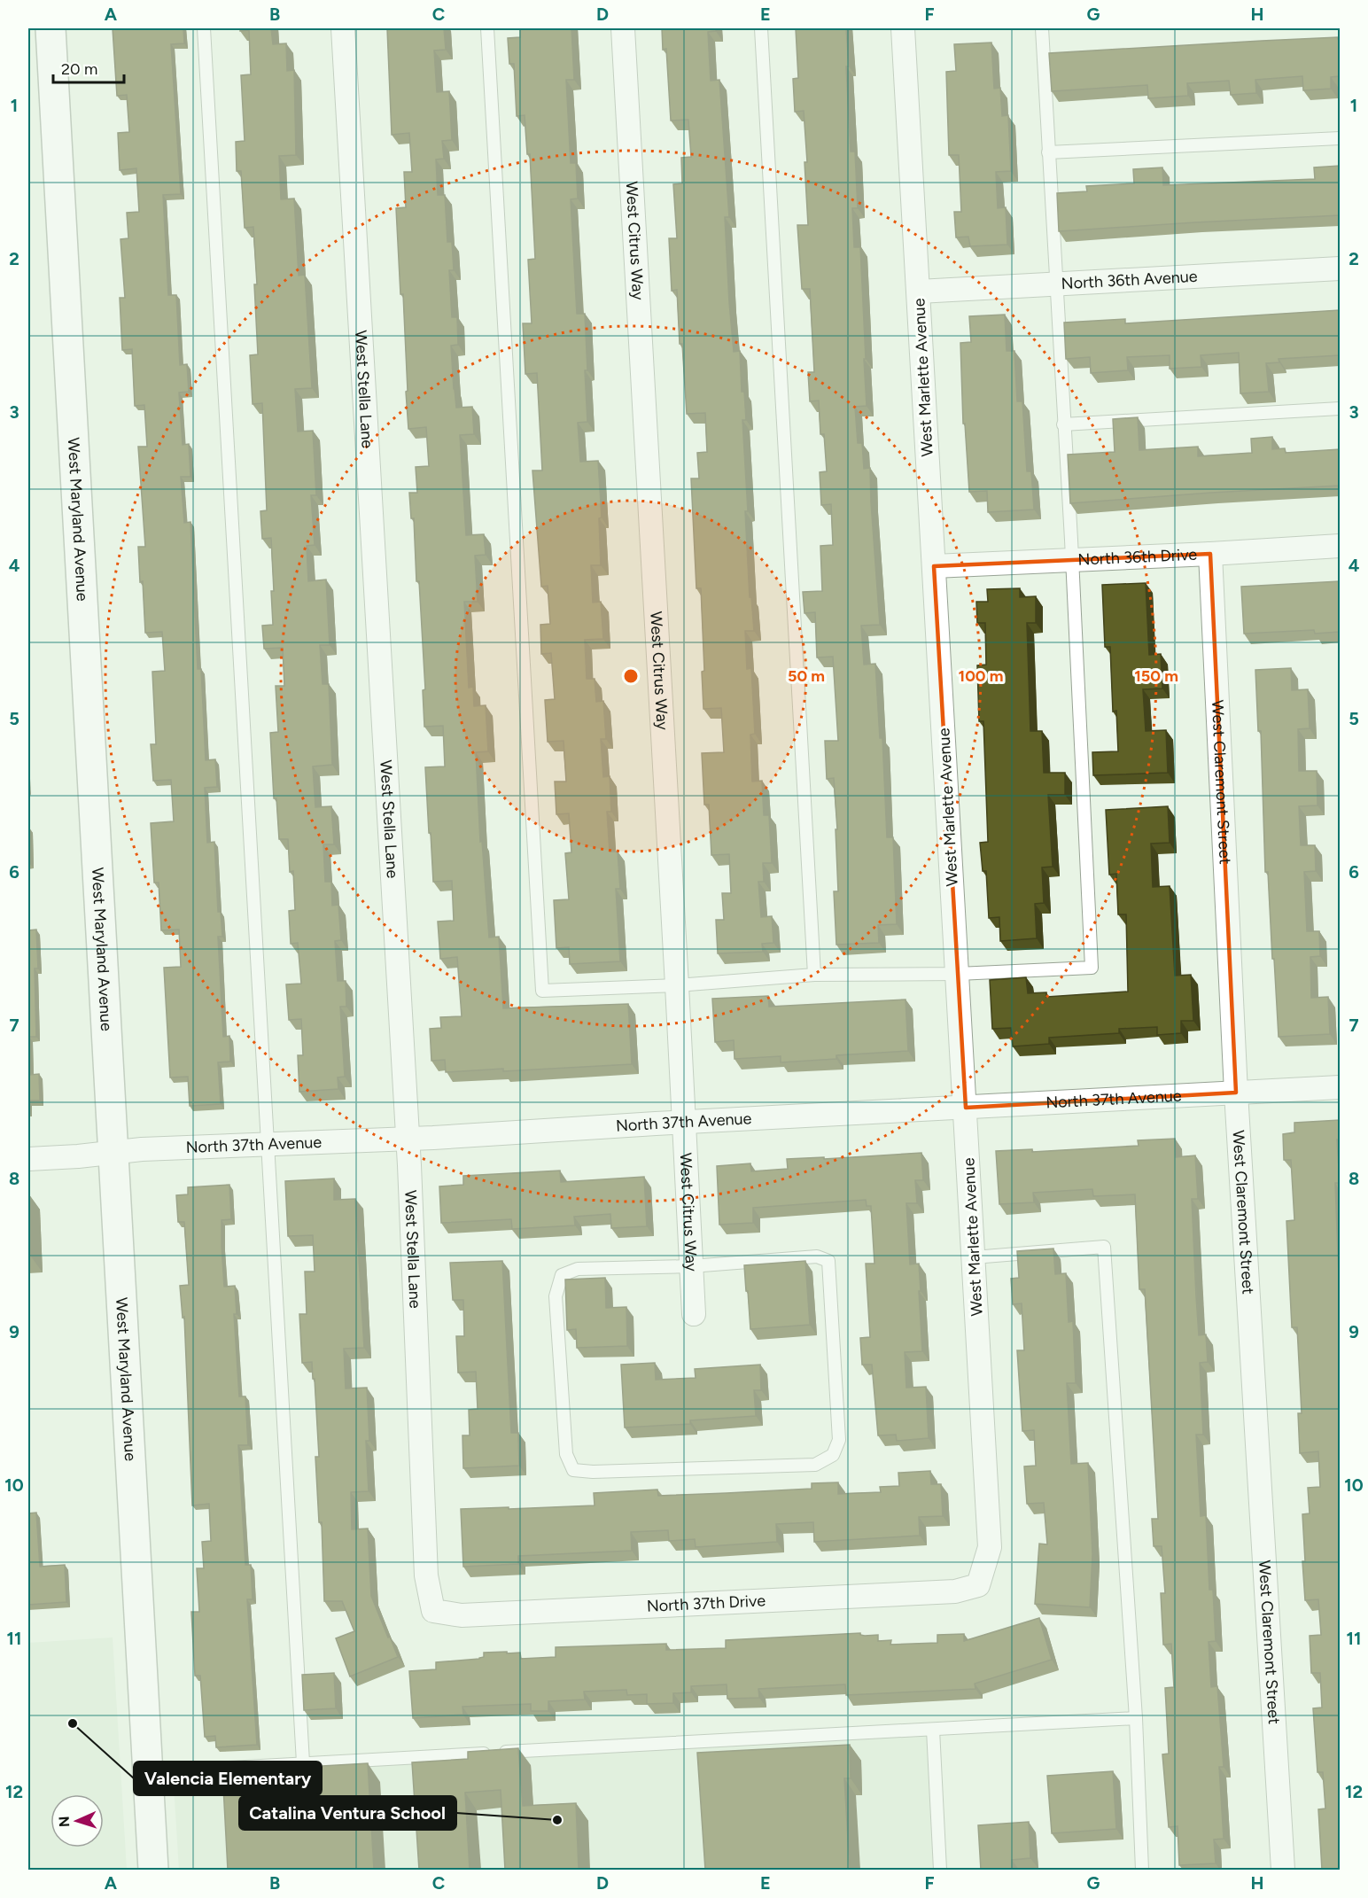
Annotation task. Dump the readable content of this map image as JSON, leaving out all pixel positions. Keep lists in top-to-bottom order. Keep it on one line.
{"streets":{"street":["West Citrus Way","North 36th Avenue","West Marlette Avenue","West Stella Lane","West Maryland Avenue","North 36th Drive","West Claremont Street","North 37th Avenue","North 37th Drive"]},"crossings":[["West Citrus Way","North 37th Avenue"],["North 36th Avenue","West Marlette Avenue"],["West Marlette Avenue","North 36th Drive"],["West Marlette Avenue","North 37th Avenue"],["West Marlette Avenue","North 37th Drive"],["West Stella Lane","North 37th Avenue"],["West Stella Lane","North 37th Drive"],["West Maryland Avenue","North 37th Avenue"],["North 36th Drive","West Claremont Street"],["West Claremont Street","North 37th Avenue"]],"places":["Valencia Elementary","Catalina Ventura School"],"scale_bar":"20 m","north":"left","grid":{"columns":["A","B","C","D","E","F","G","H"],"rows":["1","2","3","4","5","6","7","8","9","10","11","12"]},"rings":["50 m","100 m","150 m"]}
